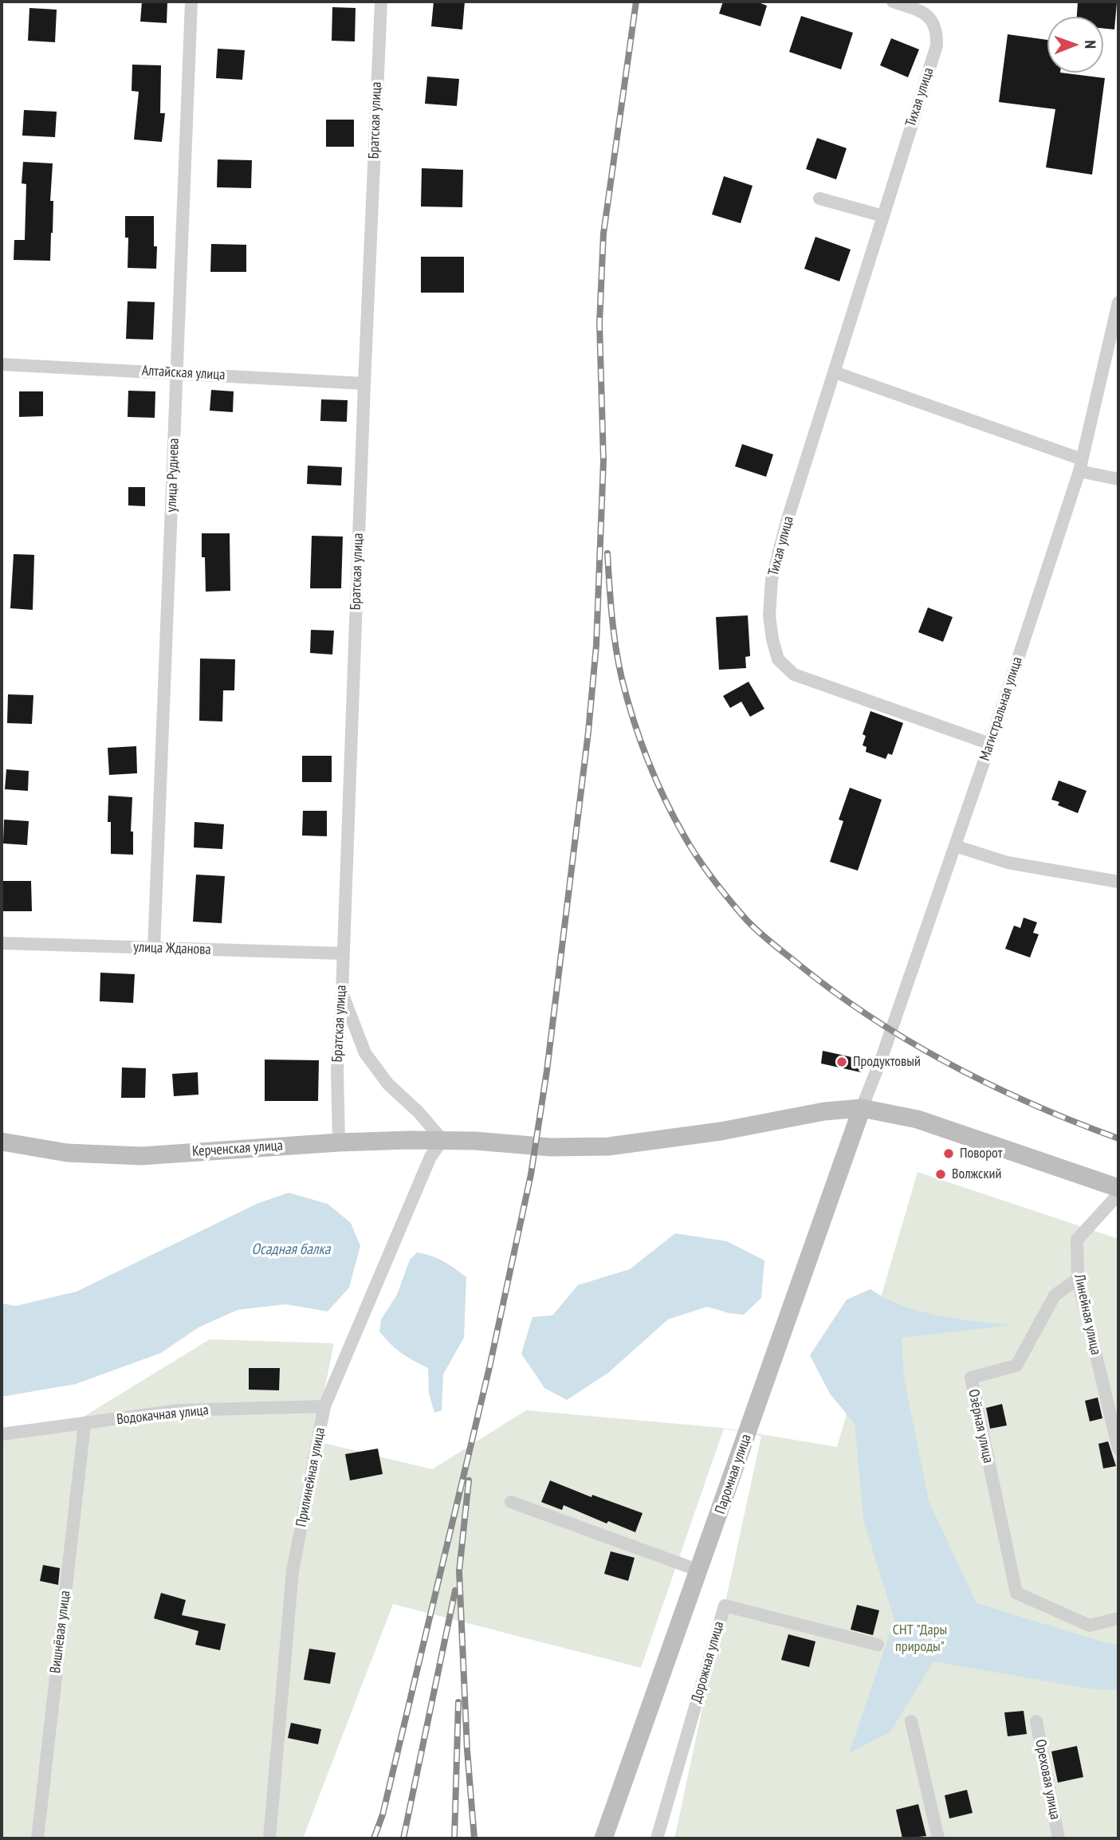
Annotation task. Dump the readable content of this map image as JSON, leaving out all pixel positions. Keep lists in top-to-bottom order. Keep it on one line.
{"streets":{"street":["Тихая улица","Братская улица","Алтайская улица","улица Руднева","Магистральная улица","улица Жданова","Керченская улица","Линейная улица","Водокачная улица","Озёрная улица","Паромная улица","Прилинейная улица","Вишнёвая улица","Дорожная улица","Ореховая улица"]},"crossings":[["Тихая улица","Магистральная улица"],["Братская улица","Алтайская улица"],["Братская улица","улица Жданова"],["Братская улица","Керченская улица"],["Алтайская улица","улица Руднева"],["улица Руднева","улица Жданова"],["Магистральная улица","Керченская улица"],["Магистральная улица","Паромная улица"],["Керченская улица","Паромная улица"],["Керченская улица","Прилинейная улица"],["Линейная улица","Озёрная улица"],["Водокачная улица","Прилинейная улица"],["Водокачная улица","Вишнёвая улица"]],"water":["Осадная балка"],"parks":["СНТ \"Дары природы\""],"places":["Продуктовый","Поворот","Волжский"],"north":"right"}
